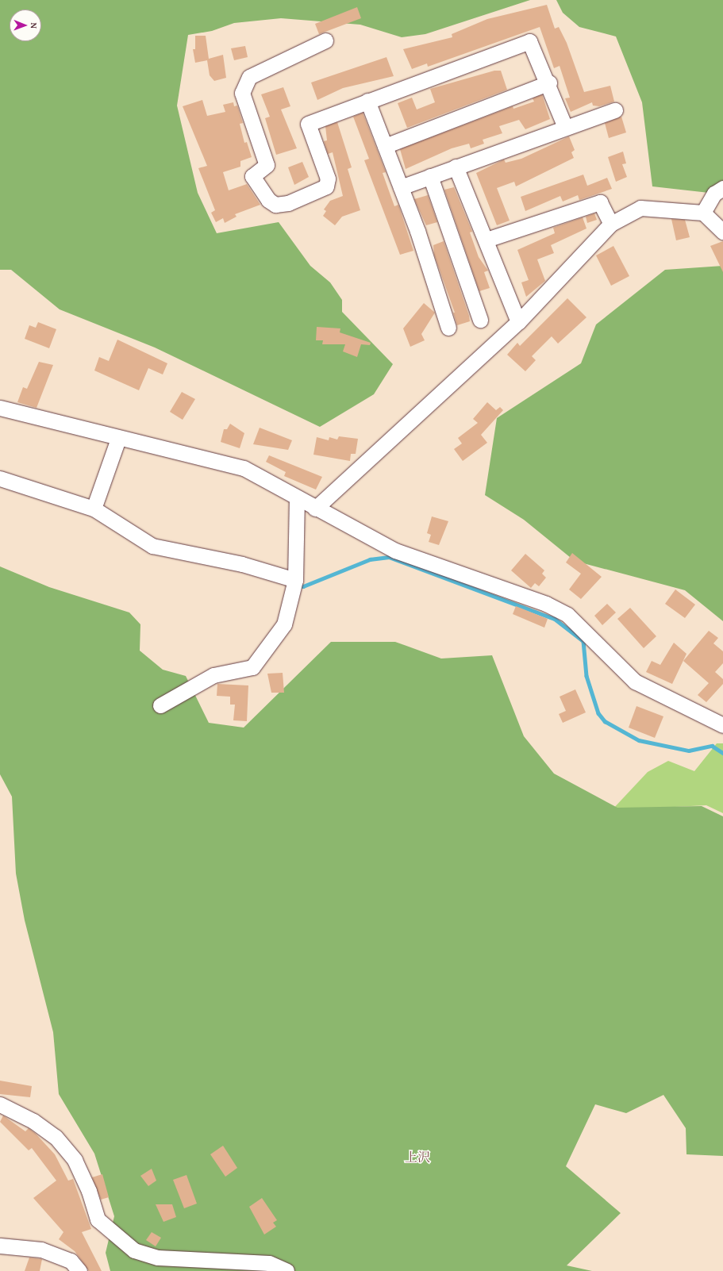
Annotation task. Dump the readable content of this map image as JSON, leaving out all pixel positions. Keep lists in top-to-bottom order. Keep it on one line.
{"districts":["上沢"],"north":"right"}
